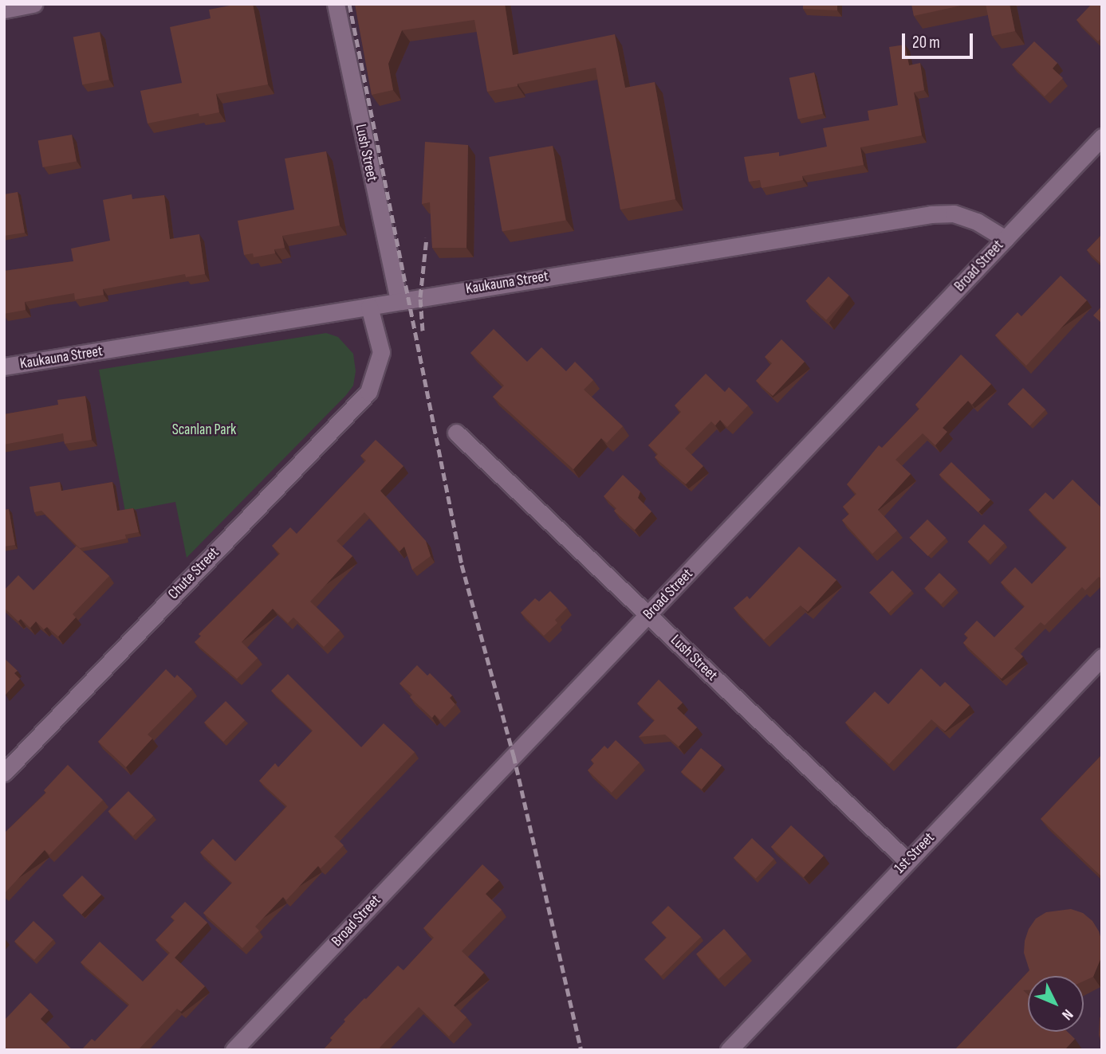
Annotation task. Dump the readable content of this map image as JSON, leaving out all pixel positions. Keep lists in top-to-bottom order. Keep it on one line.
{"streets":{"street":["Lush Street","Broad Street","Kaukauna Street","Chute Street","1st Street"]},"crossings":[["Lush Street","Broad Street"],["Lush Street","Kaukauna Street"],["Lush Street","1st Street"],["Broad Street","Kaukauna Street"],["Kaukauna Street","Chute Street"]],"parks":["Scanlan Park"],"scale_bar":"20 m","north":"bottom right"}
